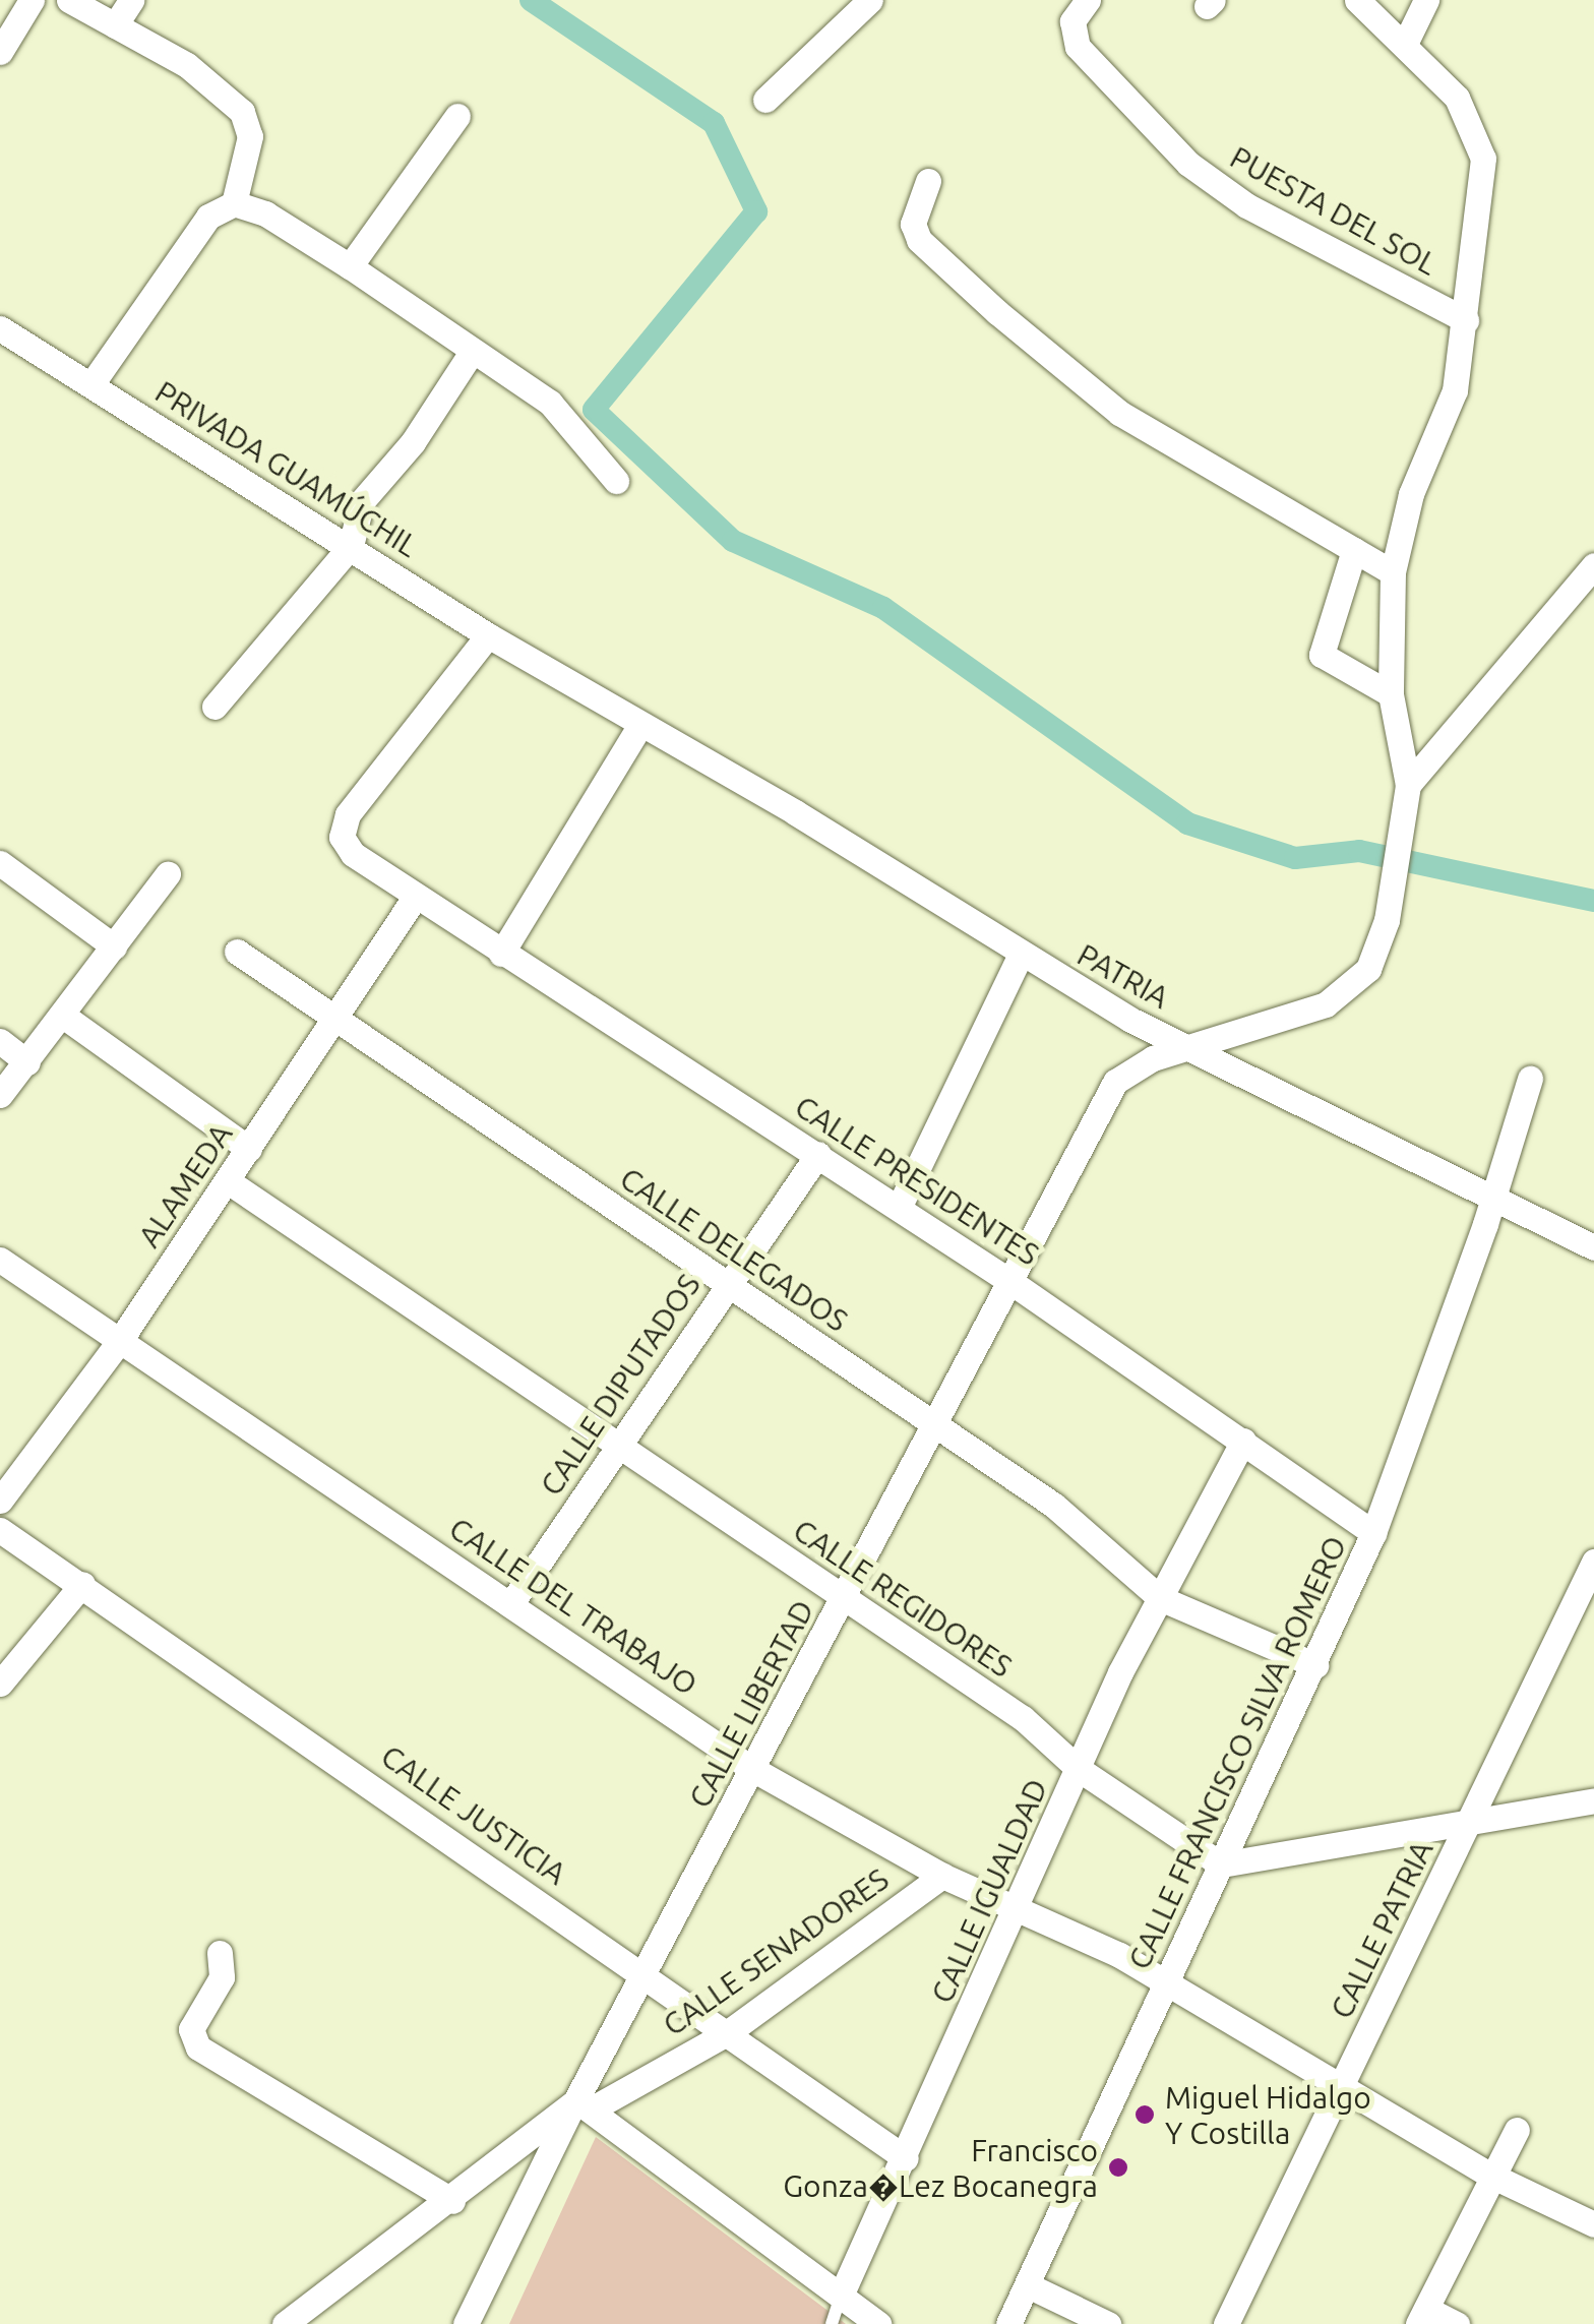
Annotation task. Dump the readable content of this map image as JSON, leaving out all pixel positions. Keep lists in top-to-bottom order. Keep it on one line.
{"streets":{"street":["PUESTA DEL SOL","PRIVADA GUAMÚCHIL","PATRIA","CALLE PRESIDENTES","ALAMEDA","CALLE DELEGADOS","CALLE DIPUTADOS","CALLE REGIDORES","CALLE DEL TRABAJO","CALLE LIBERTAD","CALLE FRANCISCO SILVA ROMERO","CALLE JUSTICIA","CALLE IGUALDAD","CALLE PATRIA","CALLE SENADORES"]},"crossings":[["PRIVADA GUAMÚCHIL","PATRIA"],["PRIVADA GUAMÚCHIL","CALLE PRESIDENTES"],["PATRIA","CALLE LIBERTAD"],["PATRIA","CALLE FRANCISCO SILVA ROMERO"],["CALLE PRESIDENTES","ALAMEDA"],["CALLE PRESIDENTES","CALLE DIPUTADOS"],["CALLE PRESIDENTES","CALLE LIBERTAD"],["CALLE PRESIDENTES","CALLE FRANCISCO SILVA ROMERO"],["CALLE PRESIDENTES","CALLE IGUALDAD"],["ALAMEDA","CALLE DELEGADOS"],["ALAMEDA","CALLE REGIDORES"],["ALAMEDA","CALLE DEL TRABAJO"],["CALLE DELEGADOS","CALLE DIPUTADOS"],["CALLE DELEGADOS","CALLE LIBERTAD"],["CALLE DELEGADOS","CALLE IGUALDAD"],["CALLE DIPUTADOS","CALLE REGIDORES"],["CALLE DIPUTADOS","CALLE DEL TRABAJO"],["CALLE REGIDORES","CALLE LIBERTAD"],["CALLE REGIDORES","CALLE FRANCISCO SILVA ROMERO"],["CALLE REGIDORES","CALLE IGUALDAD"],["CALLE DEL TRABAJO","CALLE LIBERTAD"],["CALLE DEL TRABAJO","CALLE FRANCISCO SILVA ROMERO"],["CALLE DEL TRABAJO","CALLE IGUALDAD"],["CALLE DEL TRABAJO","CALLE PATRIA"],["CALLE DEL TRABAJO","CALLE SENADORES"],["CALLE LIBERTAD","CALLE JUSTICIA"],["CALLE LIBERTAD","CALLE SENADORES"],["CALLE JUSTICIA","CALLE IGUALDAD"],["CALLE JUSTICIA","CALLE SENADORES"]],"places":["Miguel Hidalgo Y Costilla","Francisco Gonza�Lez Bocanegra"]}
